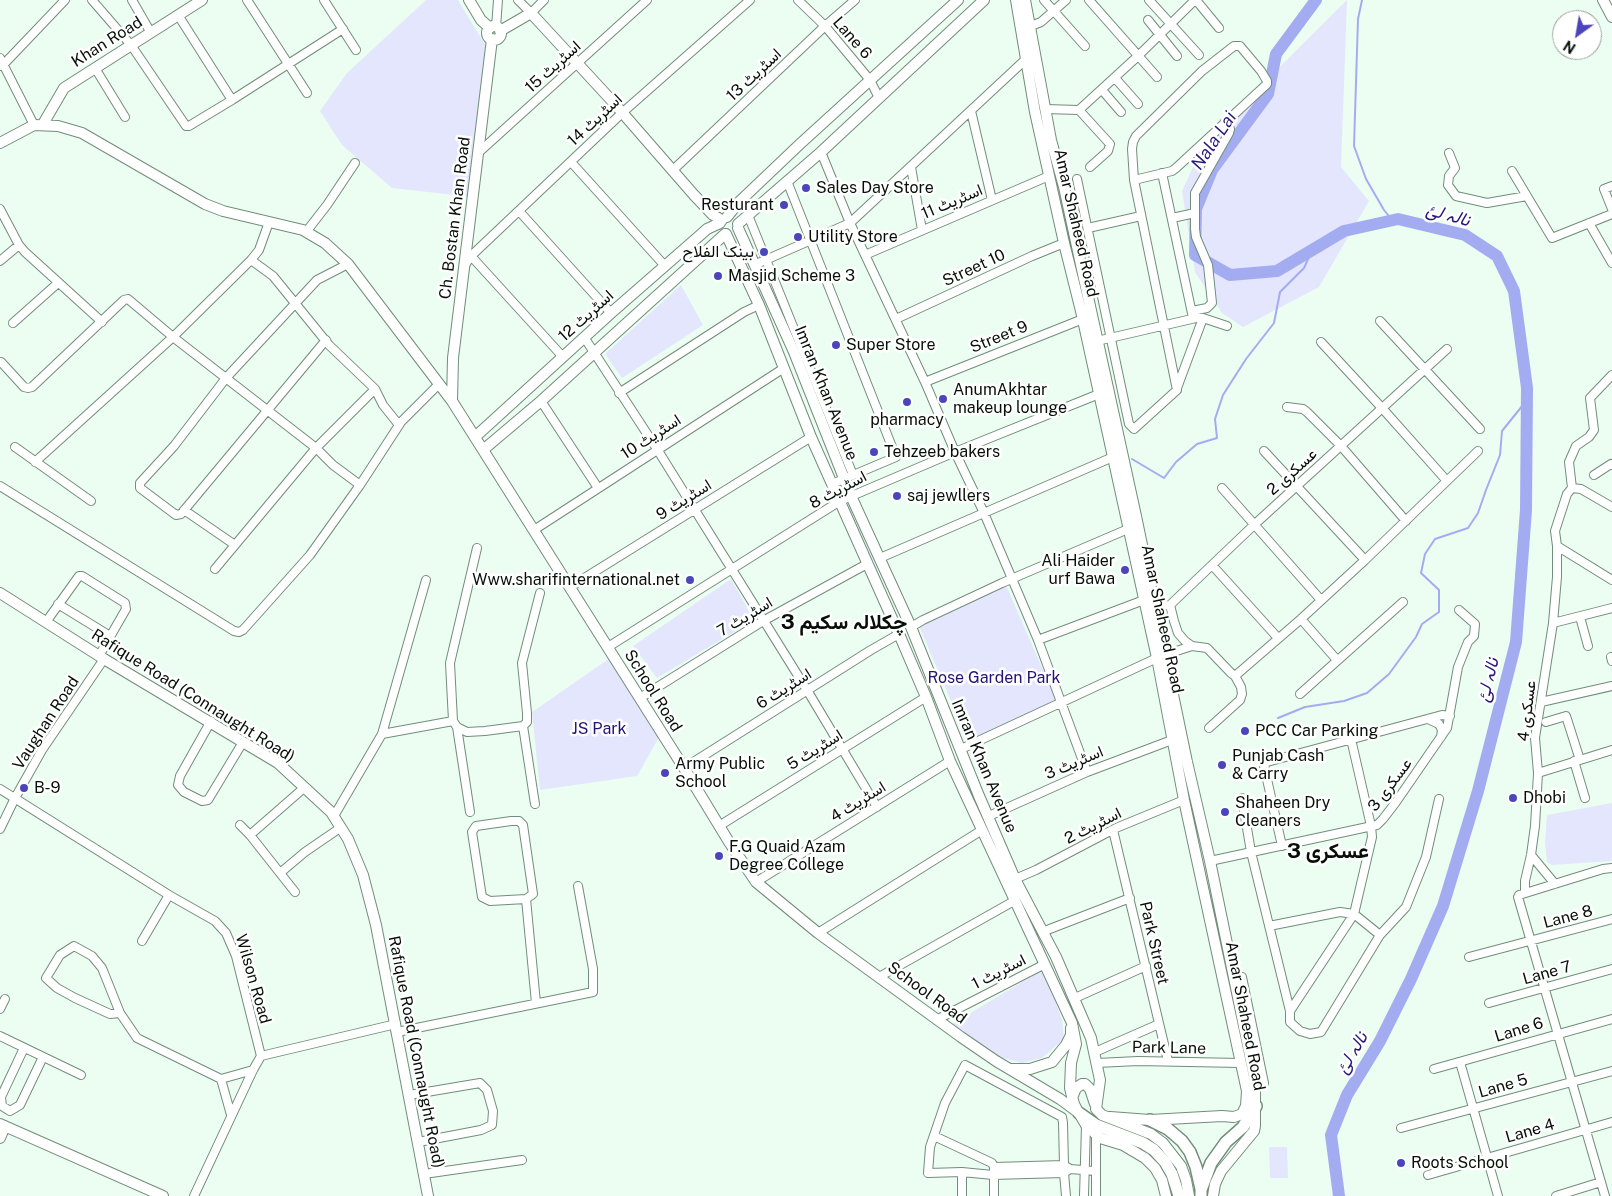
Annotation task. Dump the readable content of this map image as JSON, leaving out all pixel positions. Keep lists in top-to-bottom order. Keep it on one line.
{"streets":{"main road":["Khan Road","Ch. Bostan Khan Road","Amar Shaheed Road","اسٹریٹ 12","Imran Khan Avenue","School Road","Rafique Road (Connaught Road)"],"street":["Lane 6","اسٹریٹ 15","اسٹریٹ 13","اسٹریٹ 14","اسٹریٹ 11","Street 10","Street 9","اسٹریٹ 10","عسکری 2","اسٹریٹ 8","اسٹریٹ 9","اسٹریٹ 7","اسٹریٹ 6","عسکری 4","Vaughan Road","اسٹریٹ 5","اسٹریٹ 3","عسکری 3","اسٹریٹ 4","اسٹریٹ 2","Lane 8","Park Street","اسٹریٹ 1","Lane 7","Wilson Road","Park Lane","Lane 5","Lane 4"]},"crossings":[["Lane 6","اسٹریٹ 13"],["Lane 6","اسٹریٹ 12"],["Khan Road","School Road"],["اسٹریٹ 15","Ch. Bostan Khan Road"],["اسٹریٹ 14","Ch. Bostan Khan Road"],["اسٹریٹ 11","Amar Shaheed Road"],["Ch. Bostan Khan Road","School Road"],["Amar Shaheed Road","Street 10"],["Amar Shaheed Road","Street 9"],["Amar Shaheed Road","اسٹریٹ 8"],["Amar Shaheed Road","اسٹریٹ 3"],["Amar Shaheed Road","عسکری 3"],["Amar Shaheed Road","اسٹریٹ 2"],["Amar Shaheed Road","Park Lane"],["اسٹریٹ 12","Imran Khan Avenue"],["اسٹریٹ 12","School Road"],["Imran Khan Avenue","اسٹریٹ 10"],["Imran Khan Avenue","اسٹریٹ 8"],["Imran Khan Avenue","اسٹریٹ 9"],["Imran Khan Avenue","اسٹریٹ 7"],["Imran Khan Avenue","اسٹریٹ 6"],["Imran Khan Avenue","School Road"],["Imran Khan Avenue","اسٹریٹ 5"],["Imran Khan Avenue","اسٹریٹ 3"],["Imran Khan Avenue","اسٹریٹ 4"],["Imran Khan Avenue","اسٹریٹ 2"],["Imran Khan Avenue","اسٹریٹ 1"],["Imran Khan Avenue","Park Lane"],["اسٹریٹ 10","School Road"],["اسٹریٹ 8","School Road"],["اسٹریٹ 9","School Road"],["اسٹریٹ 7","School Road"],["اسٹریٹ 6","School Road"],["School Road","اسٹریٹ 5"],["School Road","اسٹریٹ 4"],["School Road","اسٹریٹ 1"],["Rafique Road (Connaught Road)","Vaughan Road"],["عسکری 4","Lane 8"],["Vaughan Road","Wilson Road"],["اسٹریٹ 2","Park Street"],["Park Street","Park Lane"]],"districts":["چکلالہ سکیم 3","عسکری 3"],"water":["Nala Lai","نالہ لئ"],"parks":["Rose Garden Park","JS Park"],"places":["Sales Day Store","Resturant","Utility Store","بینک الفلاح","Masjid Scheme 3","Super Store","AnumAkhtar makeup lounge","pharmacy","Tehzeeb bakers","saj jewllers","Ali Haider urf Bawa","Www.sharifinternational.net","PCC Car Parking","Punjab Cash & Carry","Army Public School","B-9","Dhobi","Shaheen Dry Cleaners","F.G Quaid Azam Degree College","Roots School"],"north":"bottom left"}
